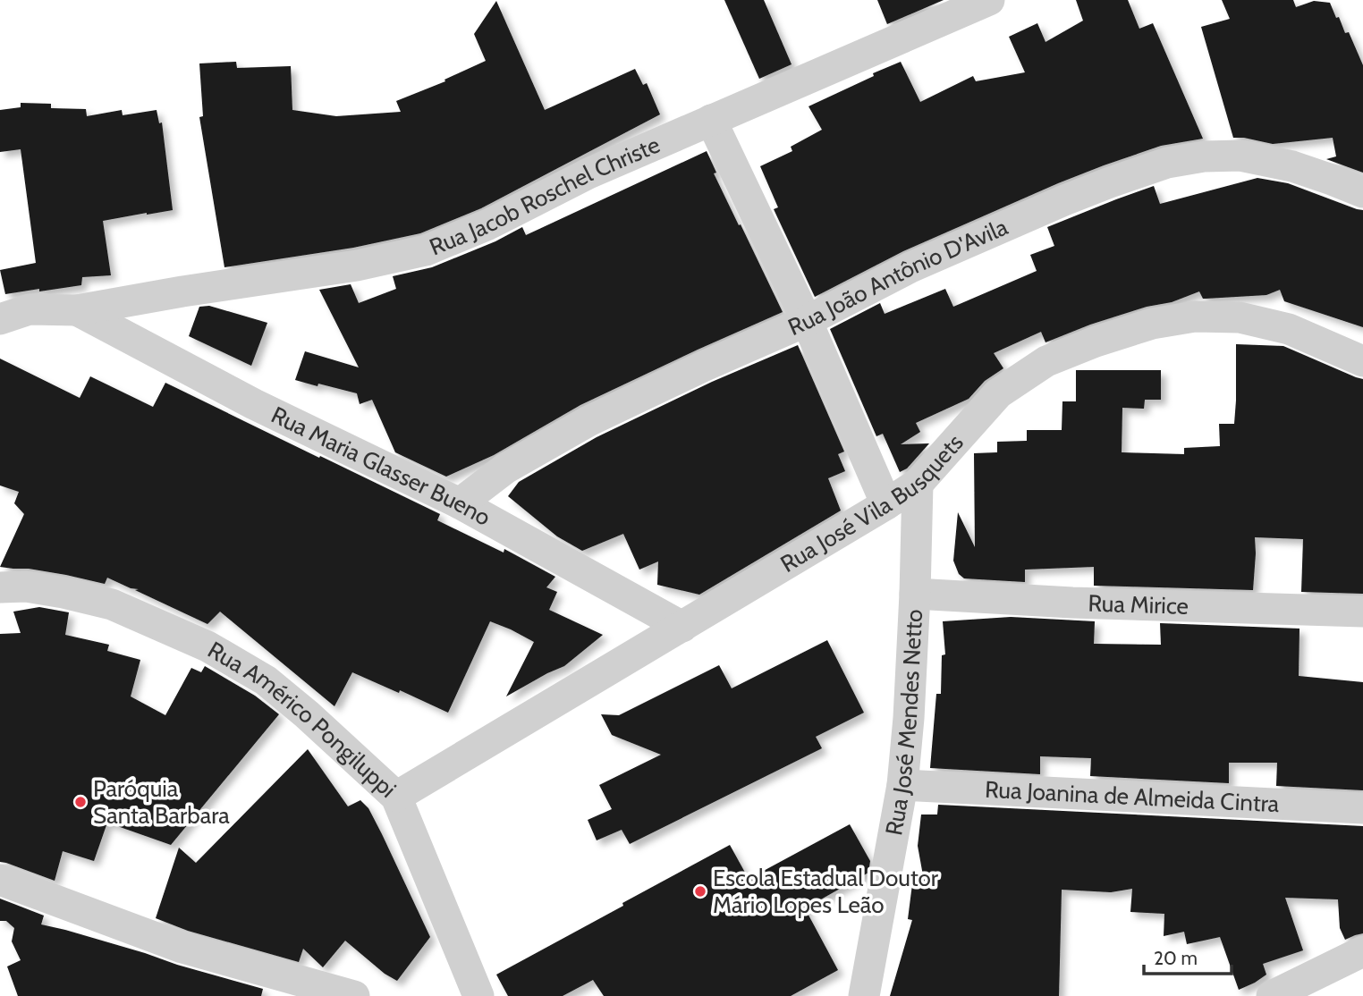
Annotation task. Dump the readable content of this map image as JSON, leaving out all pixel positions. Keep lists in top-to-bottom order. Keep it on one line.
{"streets":{"street":["Rua Jacob Roschel Christe","Rua João Antônio D'Avila","Rua Maria Glasser Bueno","Rua José Vila Busquets","Rua Mirice","Rua Américo Pongiluppi","Rua José Mendes Netto","Rua Joanina de Almeida Cintra"]},"crossings":[["Rua Jacob Roschel Christe","Rua Maria Glasser Bueno"],["Rua João Antônio D'Avila","Rua Maria Glasser Bueno"],["Rua Maria Glasser Bueno","Rua José Vila Busquets"],["Rua José Vila Busquets","Rua Américo Pongiluppi"],["Rua José Vila Busquets","Rua José Mendes Netto"],["Rua Mirice","Rua José Mendes Netto"],["Rua José Mendes Netto","Rua Joanina de Almeida Cintra"]],"places":["Paróquia Santa Barbara","Escola Estadual Doutor Mário Lopes Leão"],"scale_bar":"20 m"}
